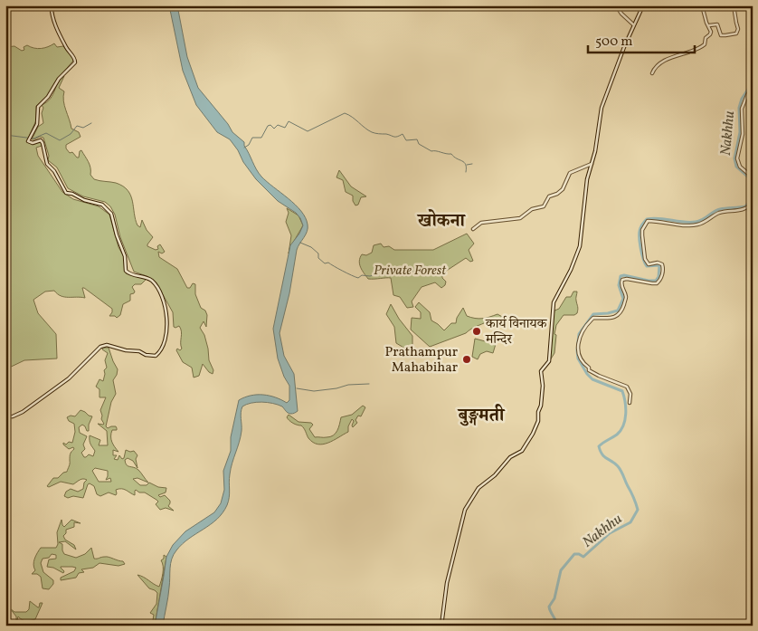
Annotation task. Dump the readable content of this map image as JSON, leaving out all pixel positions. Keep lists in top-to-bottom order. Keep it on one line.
{"districts":["खोकना","बुङ्गमती"],"water":["Nakhhu"],"parks":["Private Forest"],"places":["कार्य विनायक मन्दिर","Prathampur Mahabihar"],"scale_bar":"500 m"}
